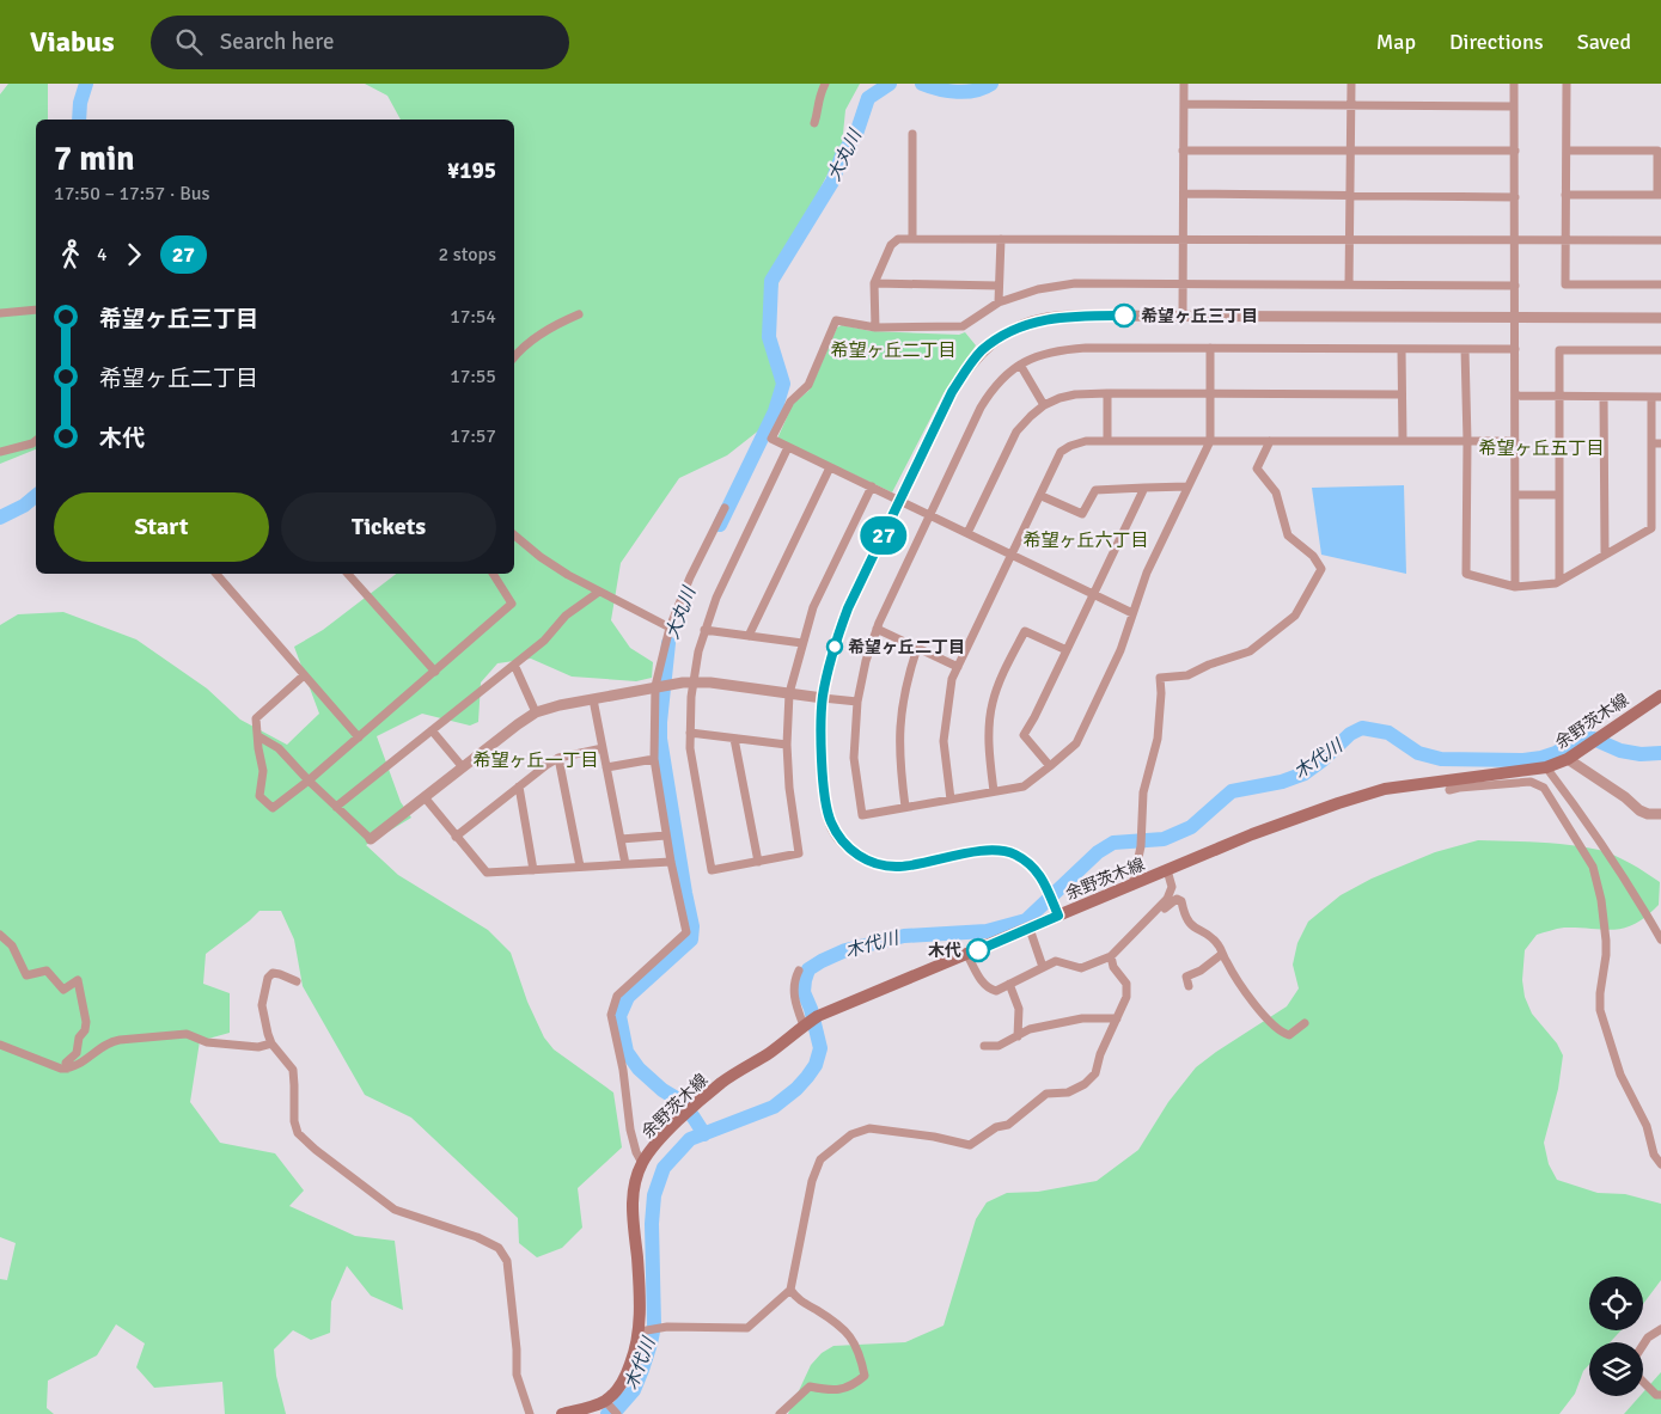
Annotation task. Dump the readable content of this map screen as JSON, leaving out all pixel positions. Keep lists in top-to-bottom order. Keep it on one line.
{"streets":{"main road":["余野茨木線"]},"districts":["希望ヶ丘二丁目","希望ヶ丘五丁目","希望ヶ丘六丁目","希望ヶ丘一丁目"],"water":["大丸川","木代川"],"places":["希望ヶ丘三丁目","希望ヶ丘二丁目","木代"],"lines":["bus line 27"],"page":{"header":"Viabus","search":"Search here","nav":["Map","Directions","Saved"],"on_map":"27","heading":["7 min","17:50 – 17:57 · Bus","¥195"],"legs":["4","27","2 stops"],"list":[{"name":"希望ヶ丘三丁目","value":"17:54"},{"name":"希望ヶ丘二丁目","value":"17:55"},{"name":"木代","value":"17:57"}],"buttons":["Start","Tickets"]}}
